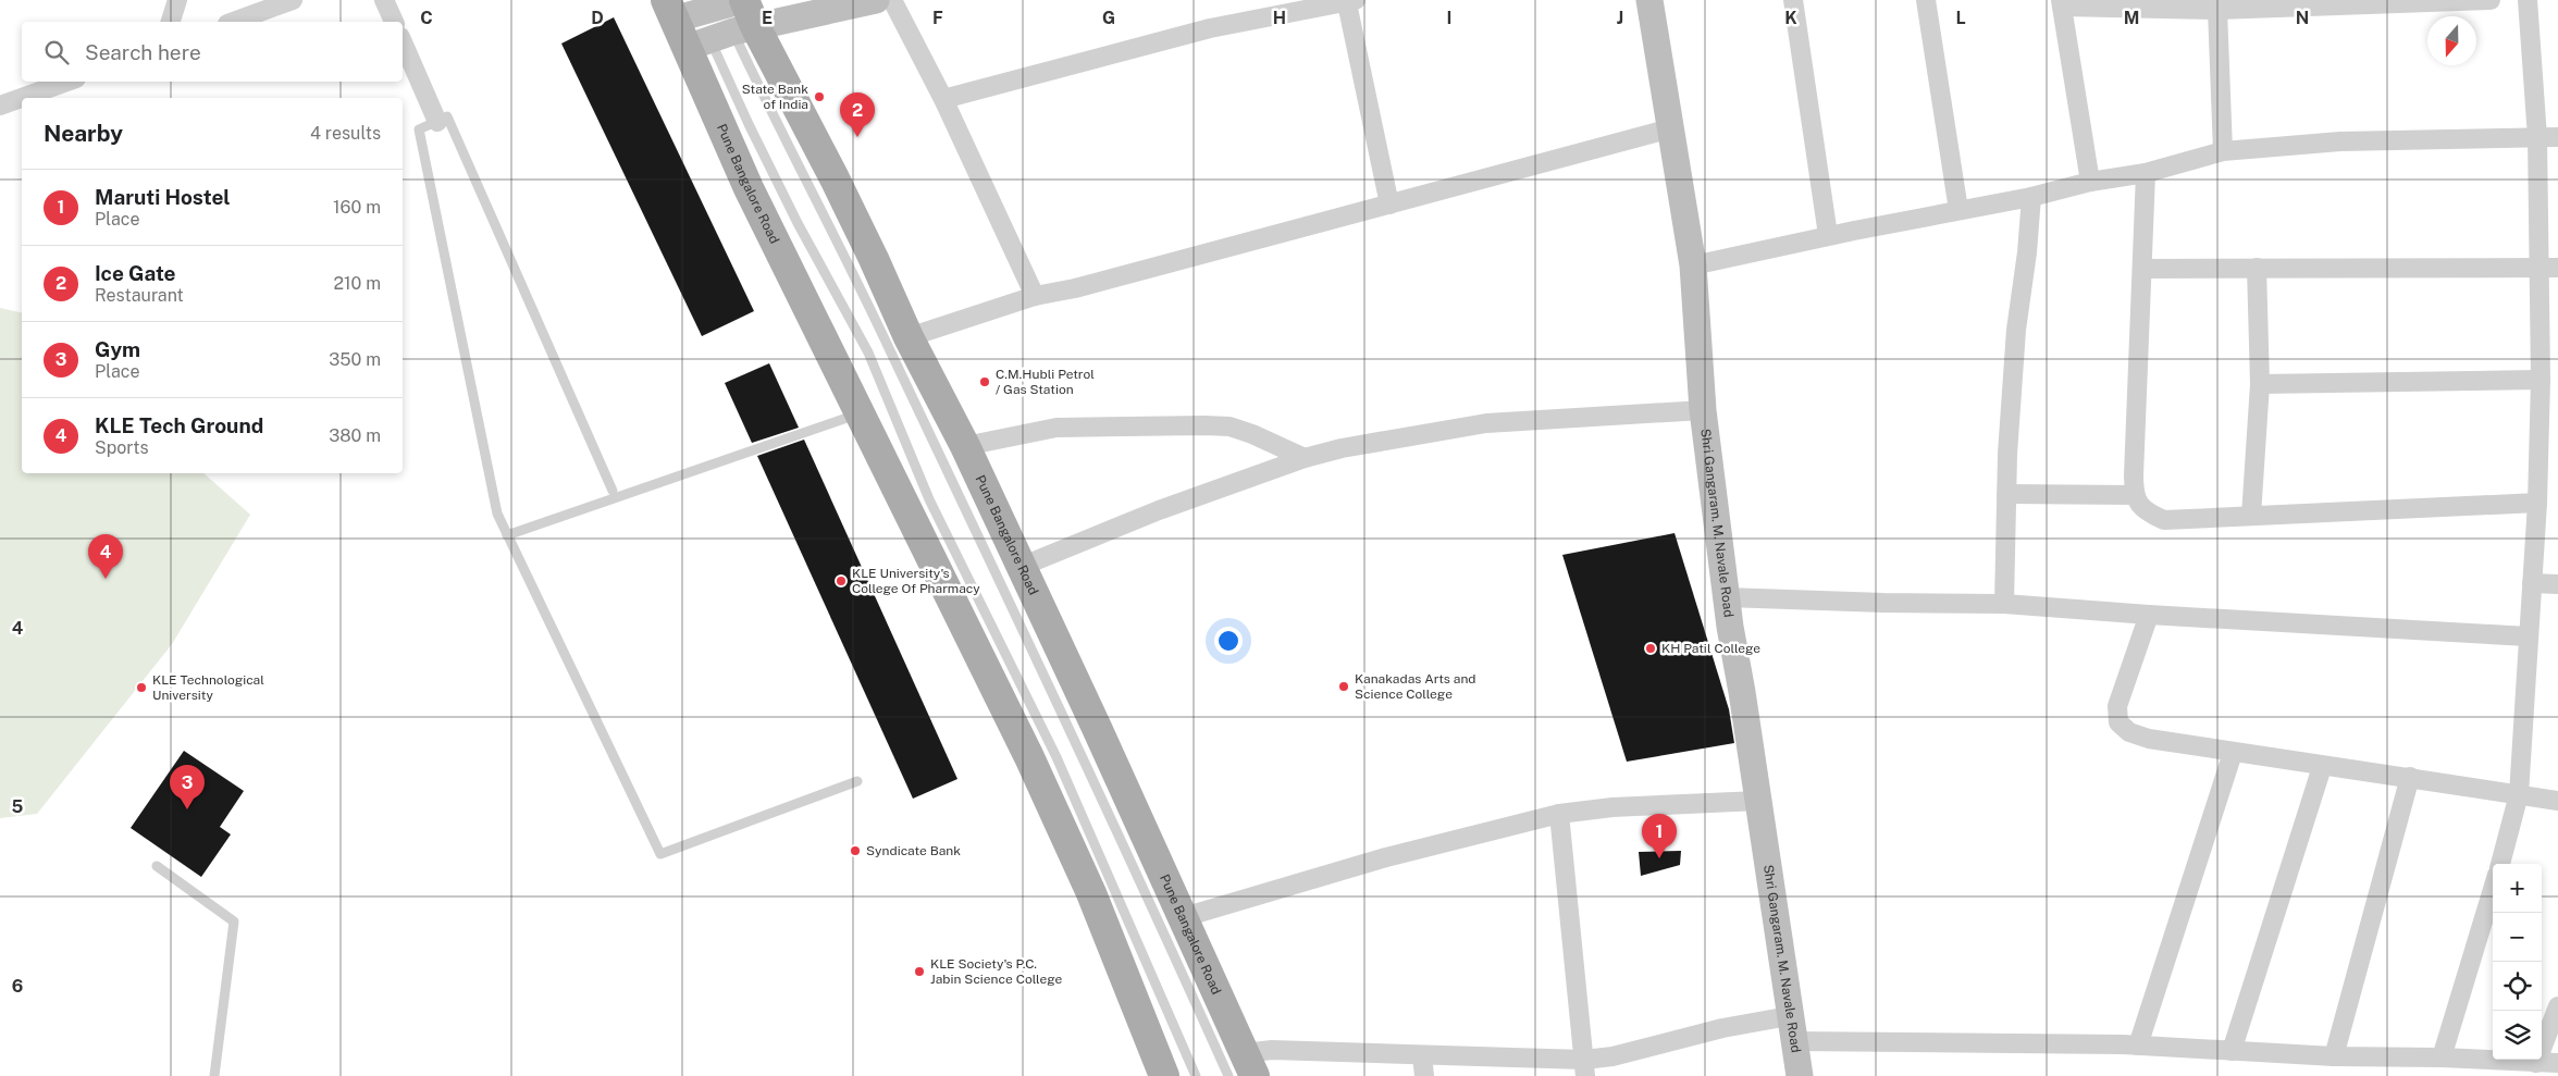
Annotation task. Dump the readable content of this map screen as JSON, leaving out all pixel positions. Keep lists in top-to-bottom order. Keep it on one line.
{"streets":{"main road":["Pune Bangalore Road","Shri Gangaram. M. Navale Road"]},"places":["State Bank of India","C.M.Hubli Petrol / Gas Station","KLE University's College Of Pharmacy","KH Patil College","Kanakadas Arts and Science College","KLE Technological University","Syndicate Bank","KLE Society's P.C. Jabin Science College"],"north":"bottom","page":{"search":"Search here","pins":["2","4","3","1"],"heading":["Nearby","4 results"],"list":[{"mark":"1","name":"Maruti Hostel","note":"Place","value":"160 m"},{"mark":"2","name":"Ice Gate","note":"Restaurant","value":"210 m"},{"mark":"3","name":"Gym","note":"Place","value":"350 m"},{"mark":"4","name":"KLE Tech Ground","note":"Sports","value":"380 m"}],"map_buttons":["+","−"]},"grid":{"columns":["C","D","E","F","G","H","I","J","K","L","M","N"],"rows":["4","5","6"]}}
